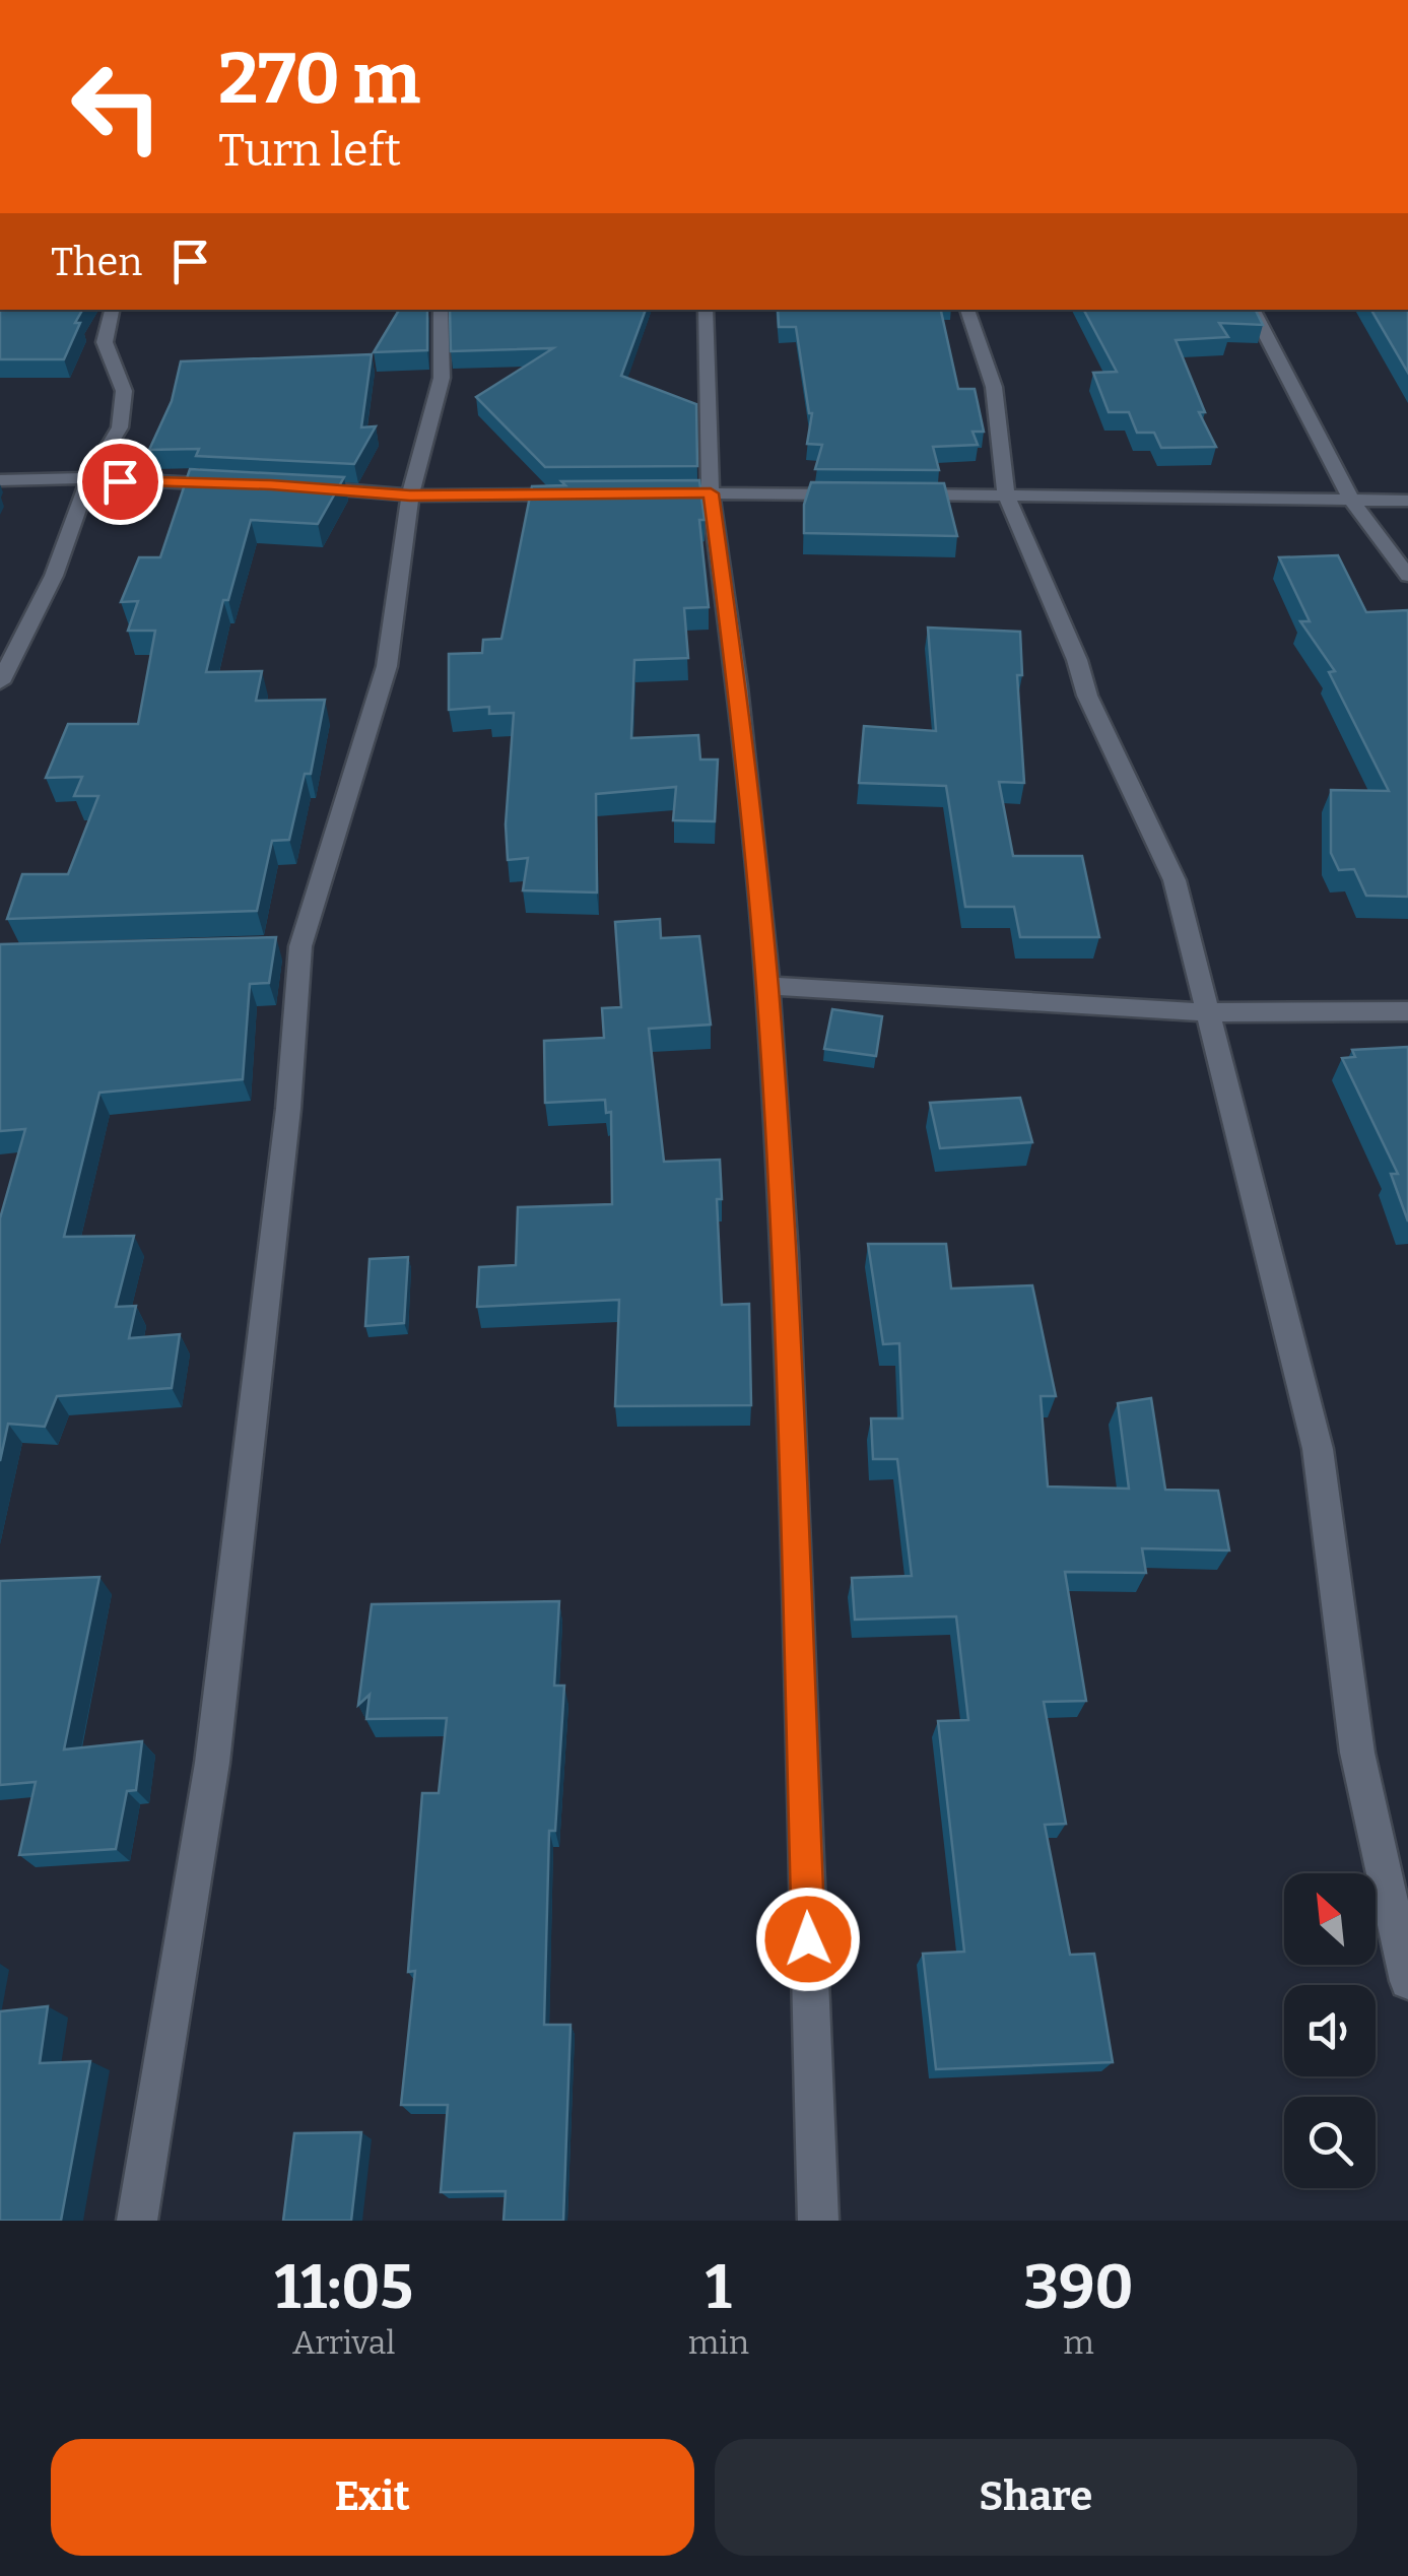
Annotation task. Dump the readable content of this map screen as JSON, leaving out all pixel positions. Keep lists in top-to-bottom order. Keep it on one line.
{"north":"top left","page":{"turn":["270 m","Turn left"],"then":"Then","eta":["11:05","Arrival","1","min","390","m"],"buttons":["Exit","Share"]}}
